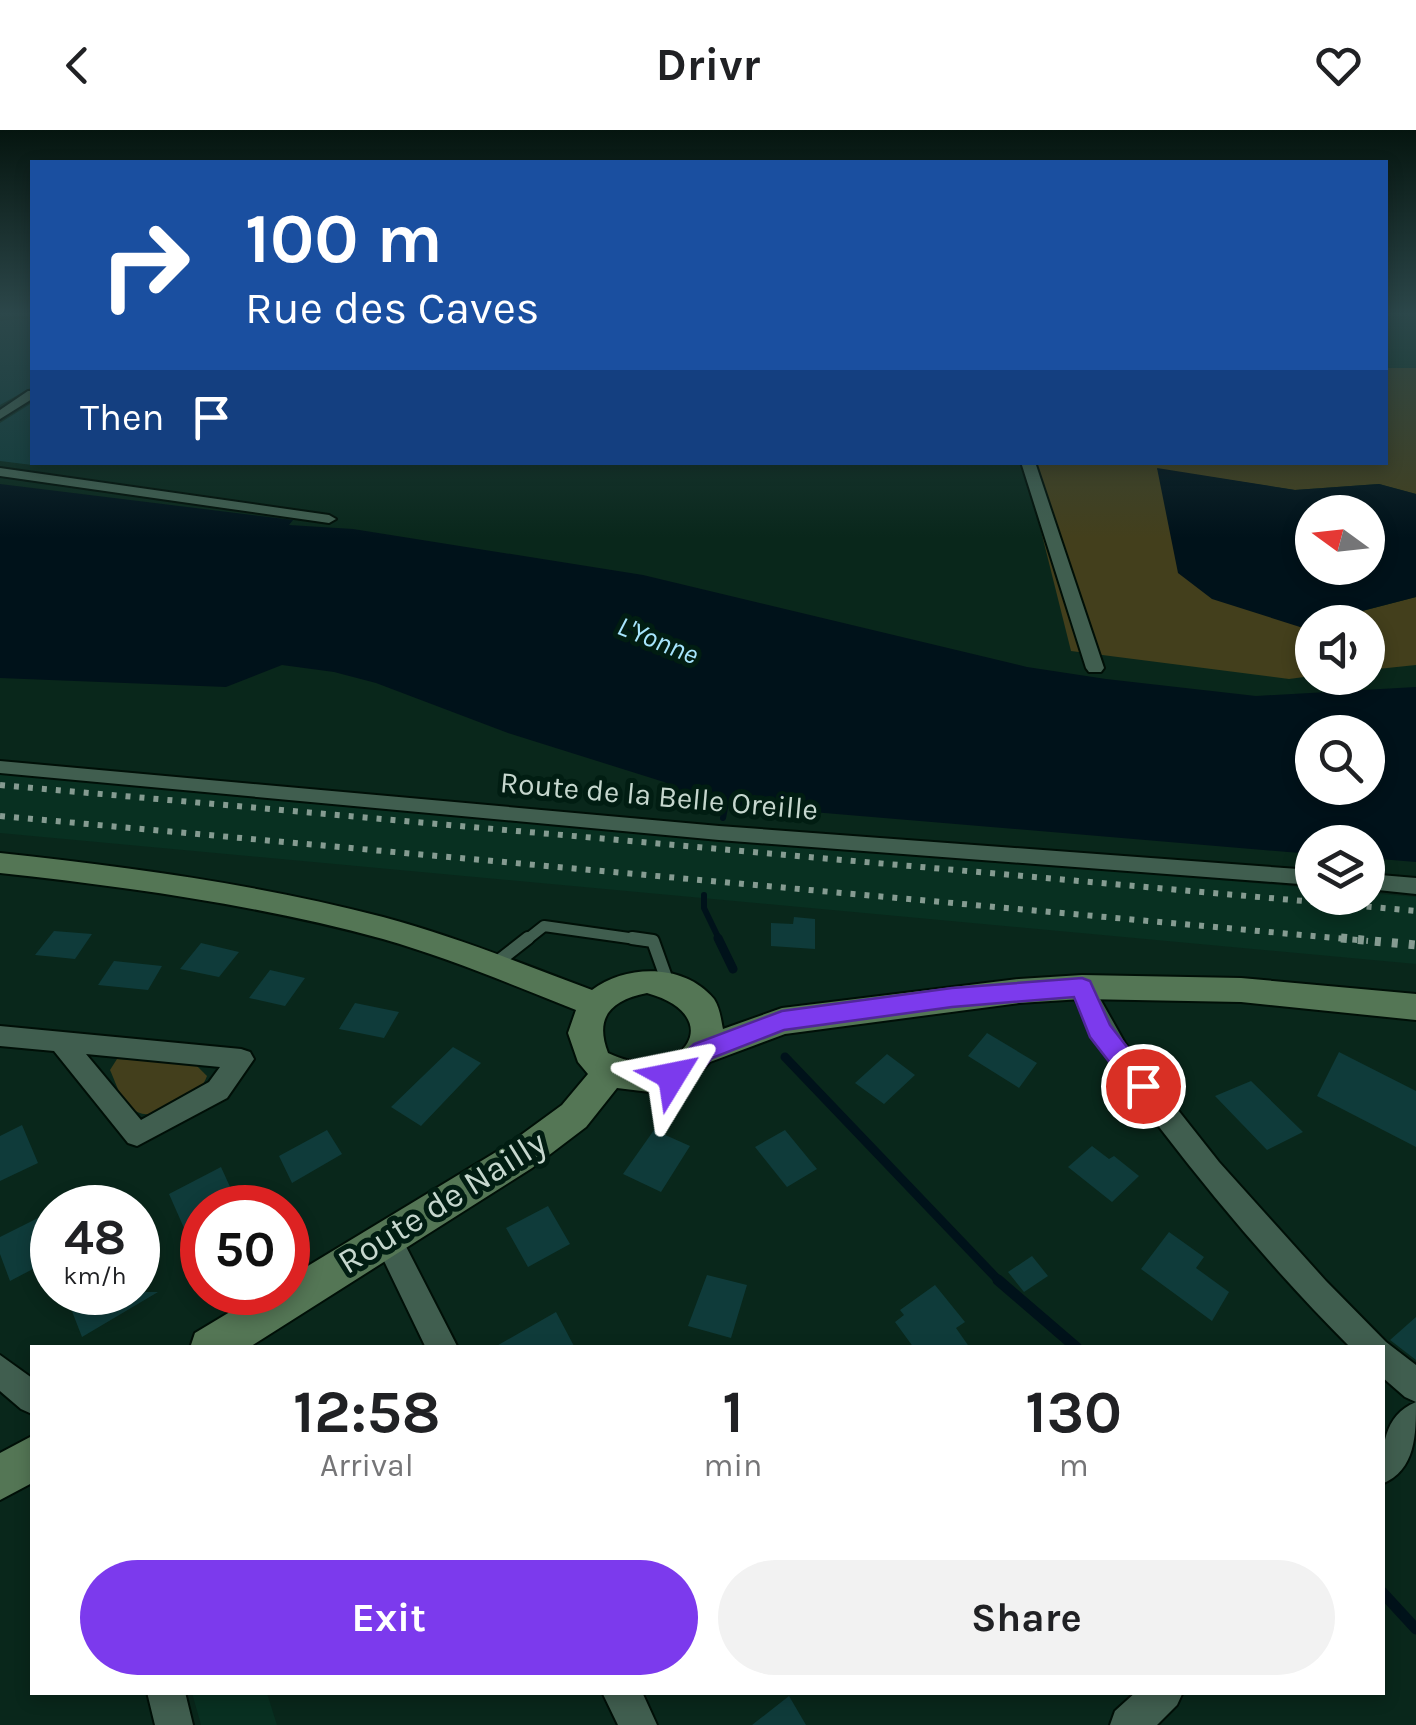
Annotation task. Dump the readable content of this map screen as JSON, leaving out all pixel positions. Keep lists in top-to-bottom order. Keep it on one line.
{"streets":{"main road":["Route de Nailly"],"street":["Route de la Belle Oreille"]},"water":["L'Yonne"],"north":"left","page":{"header":"Drivr","turn":["100 m","Rue des Caves"],"then":"Then","speed":"48 km/h","limit":"50","eta":["12:58","Arrival","1","min","130","m"],"buttons":["Exit","Share"]}}
